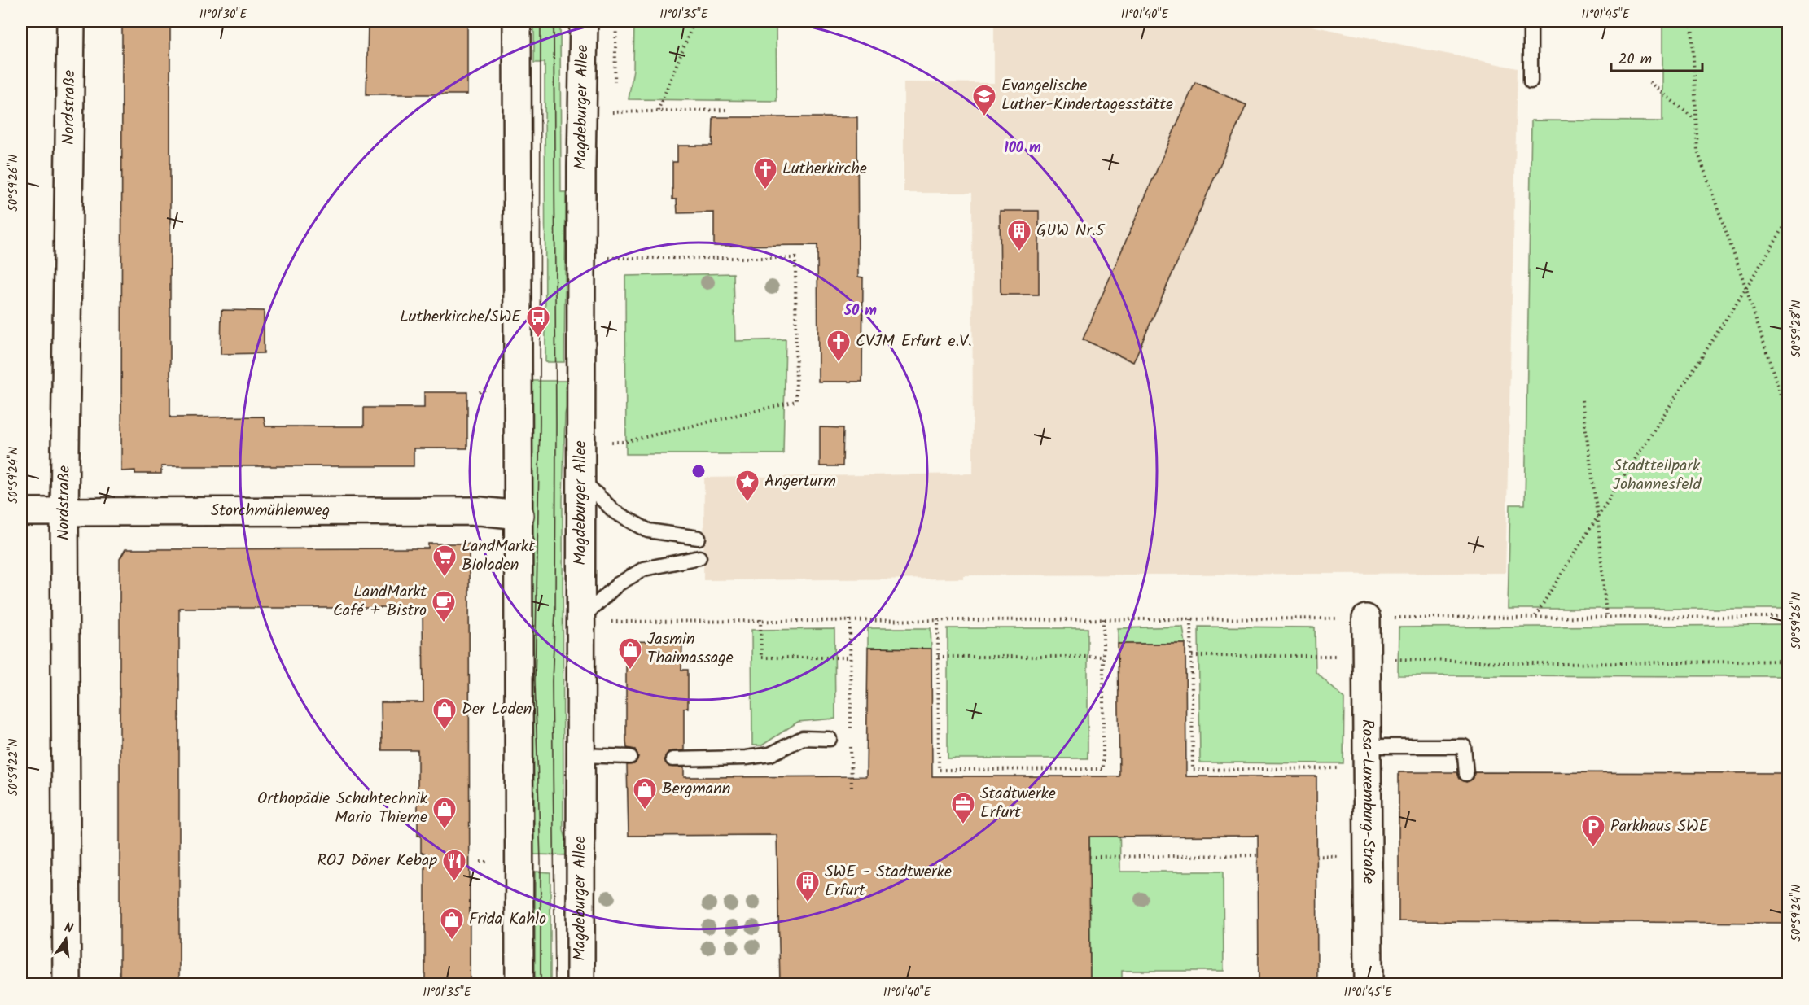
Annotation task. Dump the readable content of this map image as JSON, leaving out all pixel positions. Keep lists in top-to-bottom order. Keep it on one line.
{"streets":{"main road":["Nordstraße","Magdeburger Allee","Storchmühlenweg","Rosa-Luxemburg-Straße"]},"crossings":[["Nordstraße","Storchmühlenweg"]],"parks":["Stadtteilpark Johannesfeld"],"places":{"school or university":["Evangelische Luther-Kindertagesstätte"],"church":["Lutherkirche","CVJM Erfurt e.V."],"building":["GUW Nr.5","SWE - Stadtwerke Erfurt"],"bus stop":["Lutherkirche/SWE"],"place":["Angerturm"],"supermarket":["LandMarkt Bioladen"],"cafe":["LandMarkt Café + Bistro"],"shop":["Jasmin Thaimassage","Der Laden","Bergmann","Orthopädie Schuhtechnik Mario Thieme","Frida Kahlo"],"office":["Stadtwerke Erfurt"],"parking":["Parkhaus SWE"],"restaurant":["ROJ Döner Kebap"]},"scale_bar":"20 m","north":"top","coordinates":["11°01'30\"E","11°01'35\"E","11°01'40\"E","11°01'45\"E","50°59'26\"N","50°59'28\"N","50°59'24\"N","50°59'22\"N"],"rings":["100 m","50 m"]}
